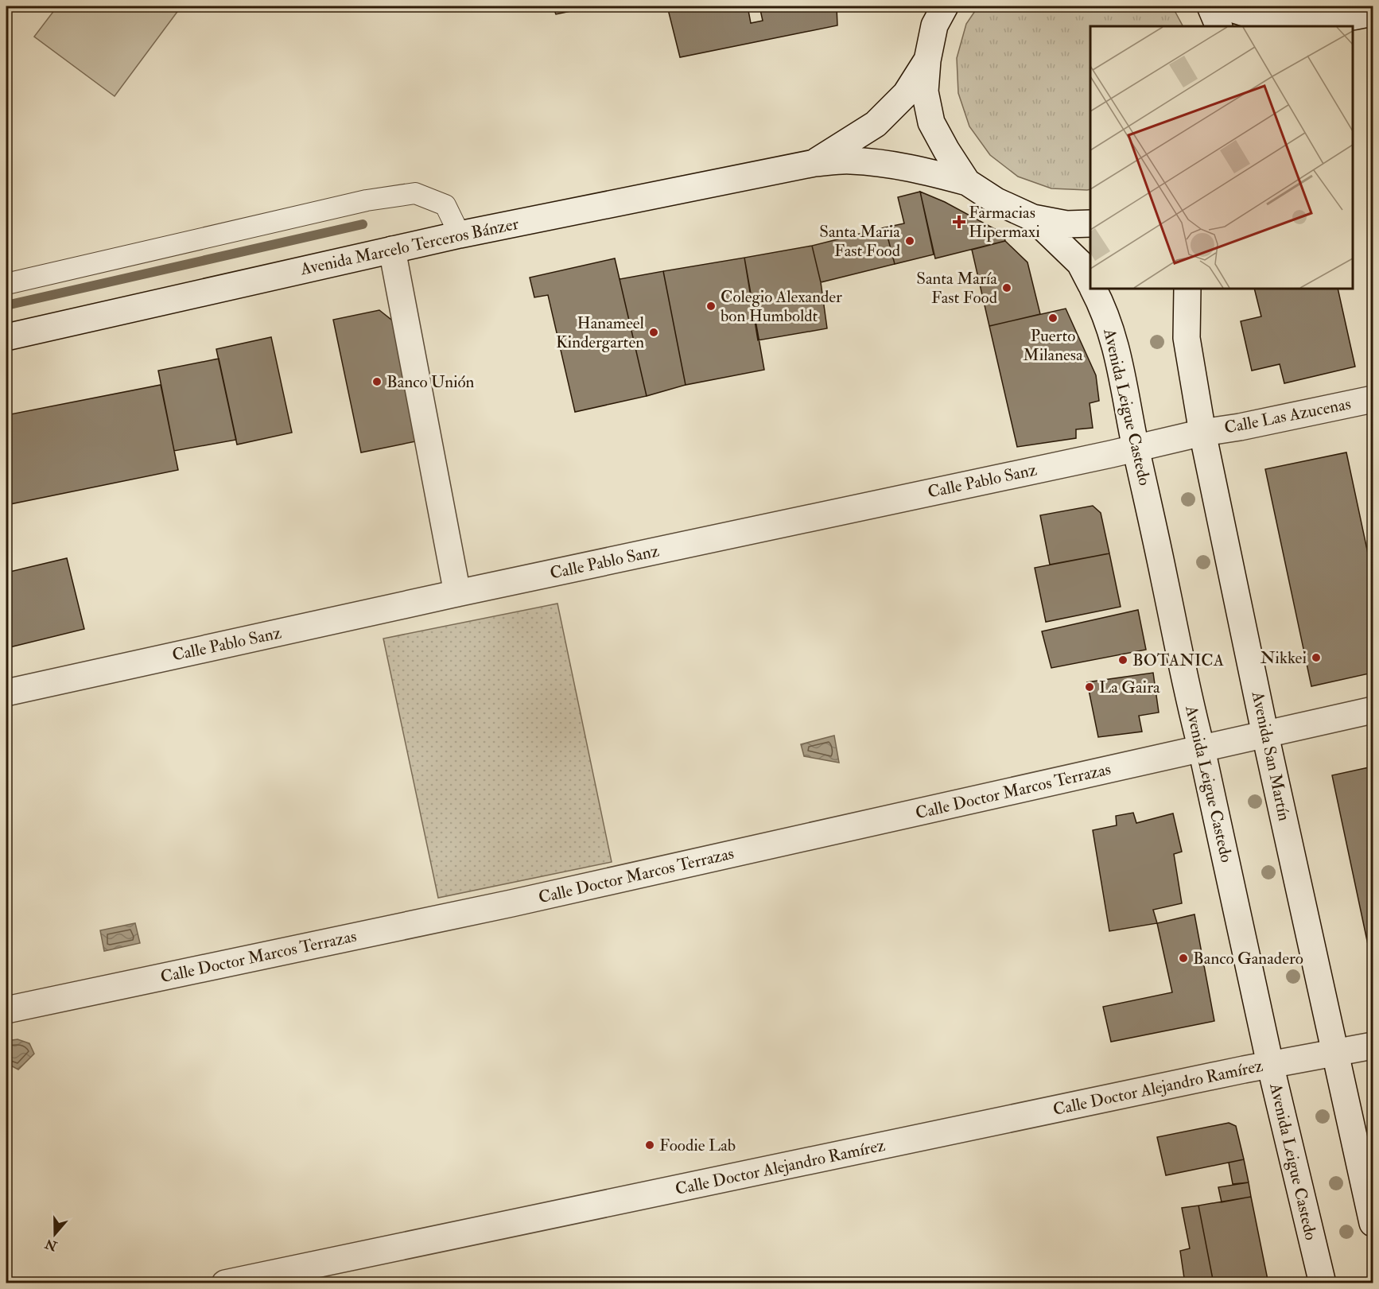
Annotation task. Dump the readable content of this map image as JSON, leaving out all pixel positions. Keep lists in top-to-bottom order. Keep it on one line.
{"streets":{"street":["Avenida Marcelo Terceros Bánzer","Avenida Leigue Castedo","Calle Las Azucenas","Calle Pablo Sanz","Avenida San Martín","Calle Doctor Marcos Terrazas","Calle Doctor Alejandro Ramírez"]},"crossings":[["Avenida Leigue Castedo","Calle Pablo Sanz"],["Avenida Leigue Castedo","Calle Doctor Marcos Terrazas"],["Avenida Leigue Castedo","Calle Doctor Alejandro Ramírez"],["Calle Las Azucenas","Calle Pablo Sanz"],["Calle Las Azucenas","Avenida San Martín"],["Calle Pablo Sanz","Avenida San Martín"],["Avenida San Martín","Calle Doctor Marcos Terrazas"],["Avenida San Martín","Calle Doctor Alejandro Ramírez"]],"places":{"health":["Farmacias Hipermaxi"],"other":["Santa Maria Fast Food","Santa María Fast Food","Colegio Alexander bon Humboldt","Puerto Milanesa","Hanameel Kindergarten","Banco Unión","Nikkei","BOTANICA","La Gaira","Banco Ganadero","Foodie Lab"]},"north":"bottom"}
